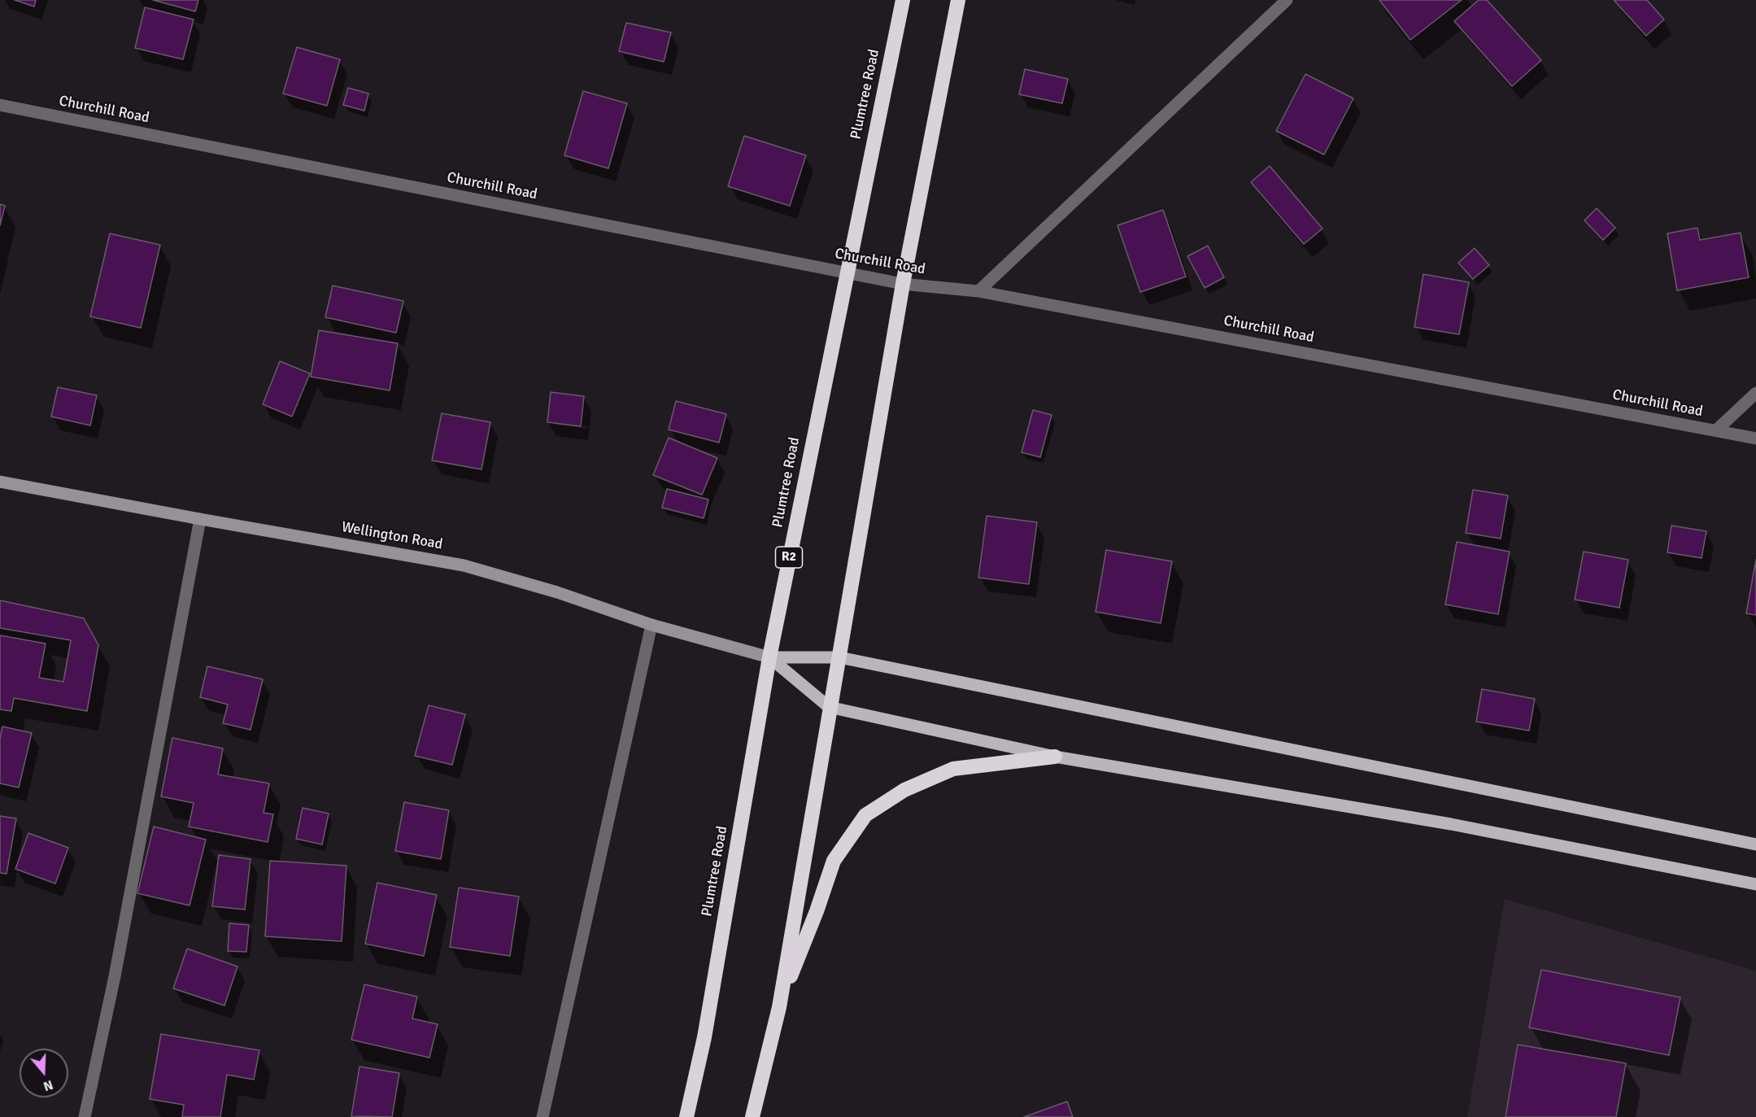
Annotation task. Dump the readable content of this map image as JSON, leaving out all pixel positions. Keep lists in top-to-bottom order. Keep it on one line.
{"streets":{"highway":["Plumtree Road","R2"],"main road":["Wellington Road"],"street":["Churchill Road"]},"crossings":[["Plumtree Road","Churchill Road"],["Plumtree Road","Wellington Road"]],"north":"bottom"}
